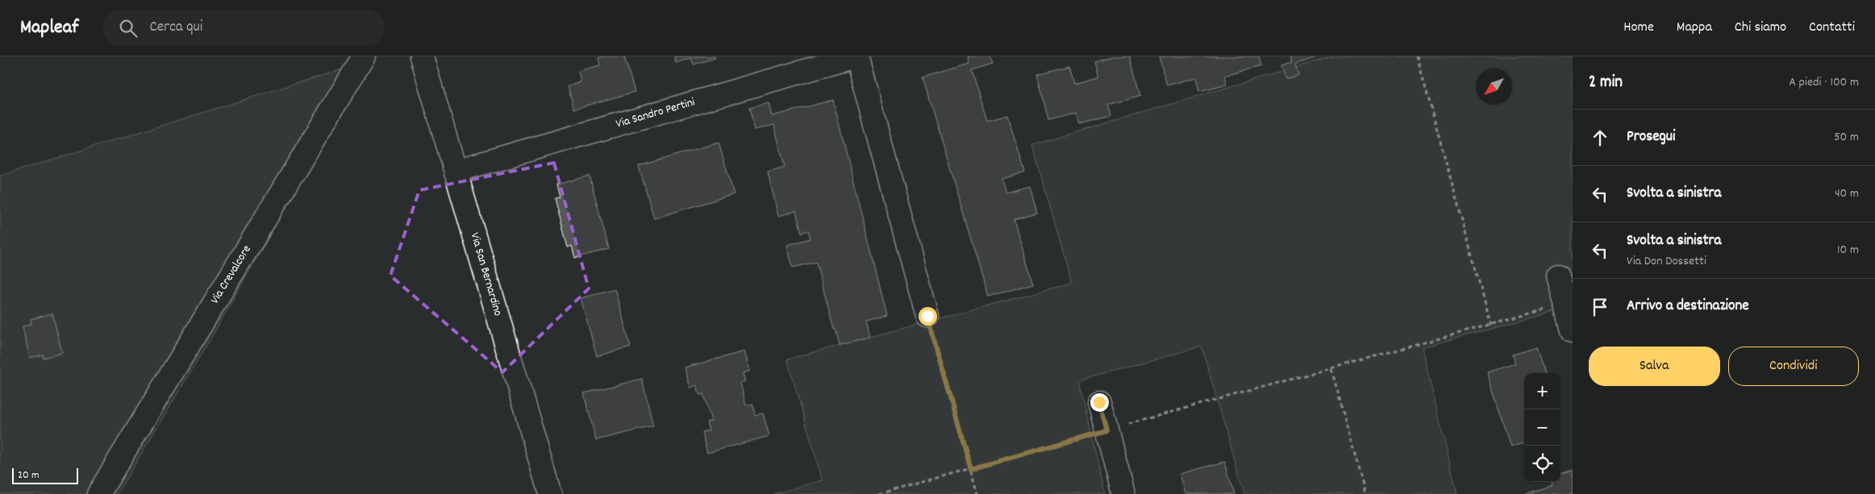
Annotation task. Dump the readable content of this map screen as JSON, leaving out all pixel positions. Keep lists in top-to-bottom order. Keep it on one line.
{"streets":{"street":["Via Sandro Pertini","Via Crevalcore","Via San Bernardino"]},"crossings":[["Via Sandro Pertini","Via San Bernardino"]],"scale_bar":"20 m","north":"bottom left","page":{"header":"Mapleaf","search":"Cerca qui","nav":["Home","Mappa","Chi siamo","Contatti"],"heading":["2 min","A piedi · 100 m"],"list":[["Prosegui","50 m"],["Svolta a sinistra","40 m"],["Svolta a sinistra","Via Don Dossetti","10 m"],"Arrivo a destinazione"],"buttons":["Salva","Condividi"],"map_buttons":["+","−"],"scale":"20 m"}}
